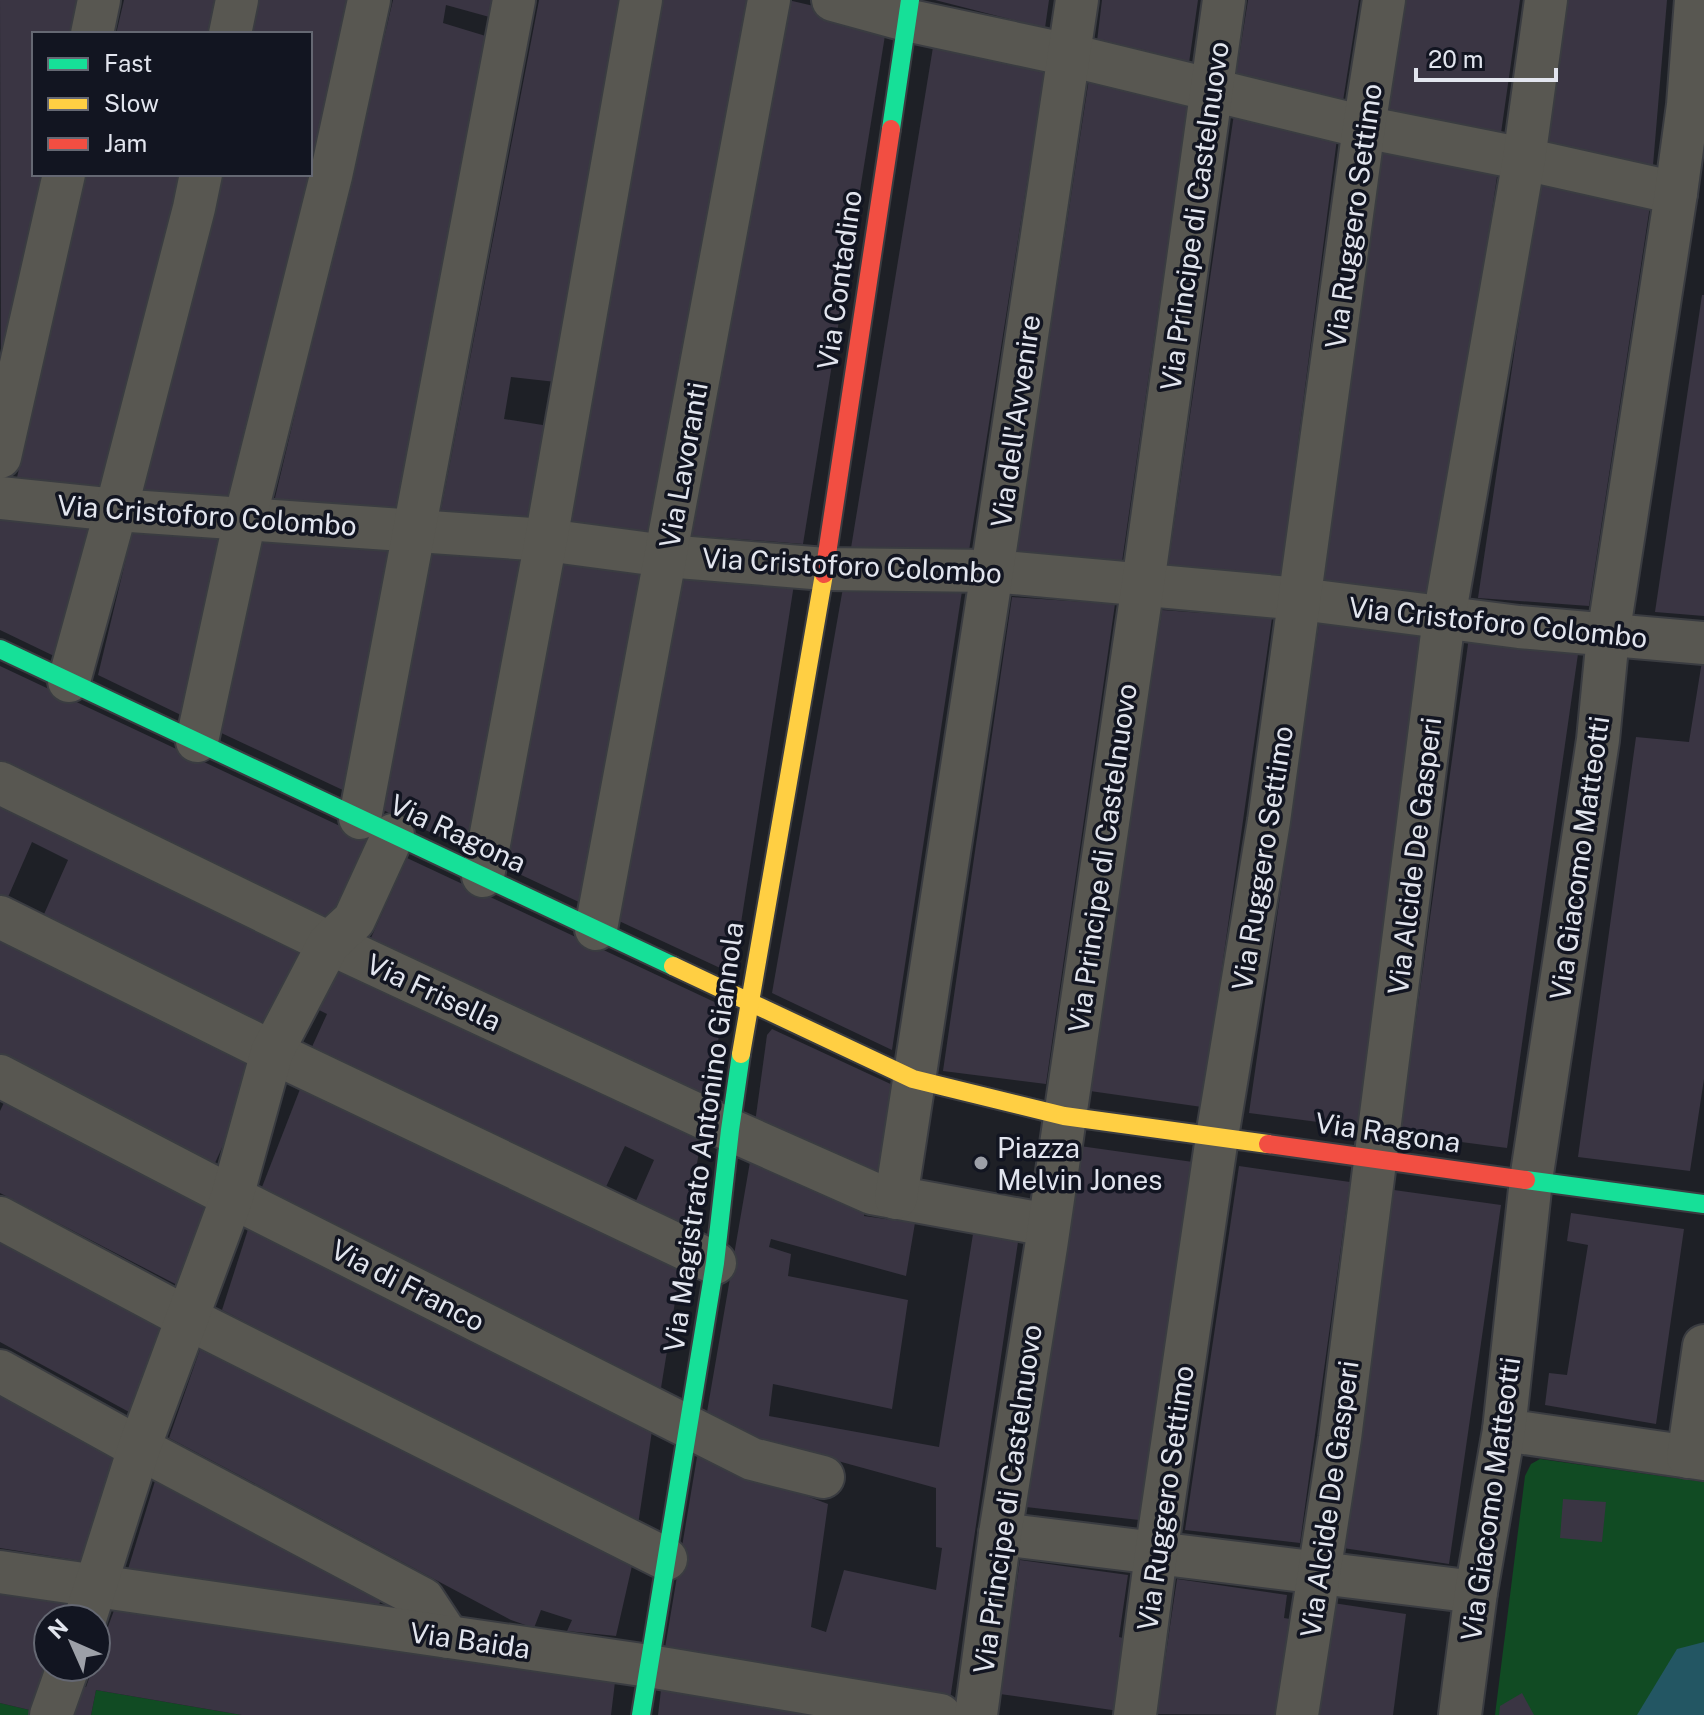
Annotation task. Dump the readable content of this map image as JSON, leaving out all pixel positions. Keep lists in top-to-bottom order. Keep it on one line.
{"streets":{"street":["Via Principe di Castelnuovo","Via Ruggero Settimo","Via Contadino","Via dell'Avvenire","Via Lavoranti","Via Cristoforo Colombo","Via Ragona","Via Alcide De Gasperi","Via Giacomo Matteotti","Via Frisella","Via Magistrato Antonino Giannola","Via di Franco","Via Baida"]},"crossings":[["Via Principe di Castelnuovo","Via Cristoforo Colombo"],["Via Principe di Castelnuovo","Via Ragona"],["Via Principe di Castelnuovo","Via Frisella"],["Via Ruggero Settimo","Via Cristoforo Colombo"],["Via Ruggero Settimo","Via Ragona"],["Via Contadino","Via Cristoforo Colombo"],["Via Contadino","Via Magistrato Antonino Giannola"],["Via dell'Avvenire","Via Cristoforo Colombo"],["Via dell'Avvenire","Via Ragona"],["Via Lavoranti","Via Cristoforo Colombo"],["Via Lavoranti","Via Ragona"],["Via Cristoforo Colombo","Via Alcide De Gasperi"],["Via Cristoforo Colombo","Via Giacomo Matteotti"],["Via Cristoforo Colombo","Via Magistrato Antonino Giannola"],["Via Ragona","Via Alcide De Gasperi"],["Via Ragona","Via Giacomo Matteotti"],["Via Ragona","Via Magistrato Antonino Giannola"],["Via Frisella","Via Magistrato Antonino Giannola"],["Via Magistrato Antonino Giannola","Via di Franco"],["Via Magistrato Antonino Giannola","Via Baida"]],"places":["Piazza Melvin Jones"],"legend":["Fast","Slow","Jam"],"scale_bar":"20 m","north":"top left"}
